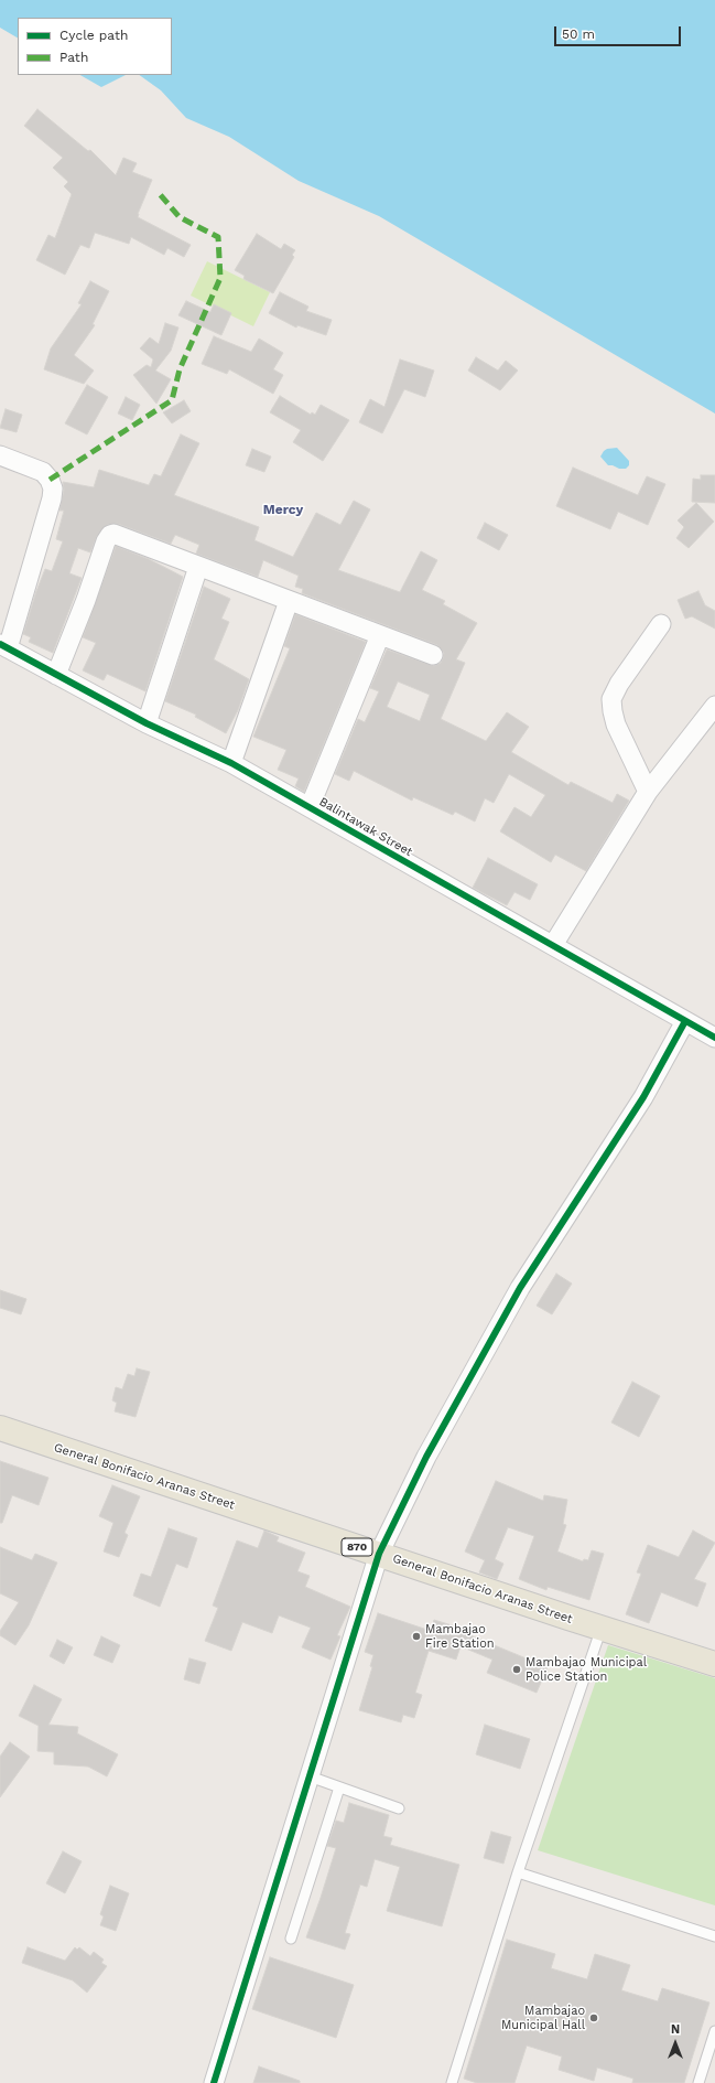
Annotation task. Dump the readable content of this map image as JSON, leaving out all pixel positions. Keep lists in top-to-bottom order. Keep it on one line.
{"streets":{"main road":["General Bonifacio Aranas Street","870"],"street":["Balintawak Street"]},"districts":["Mercy"],"places":["Mambajao Fire Station","Mambajao Municipal Police Station","Mambajao Municipal Hall"],"legend":["Cycle path","Path"],"scale_bar":"50 m","north":"top"}
